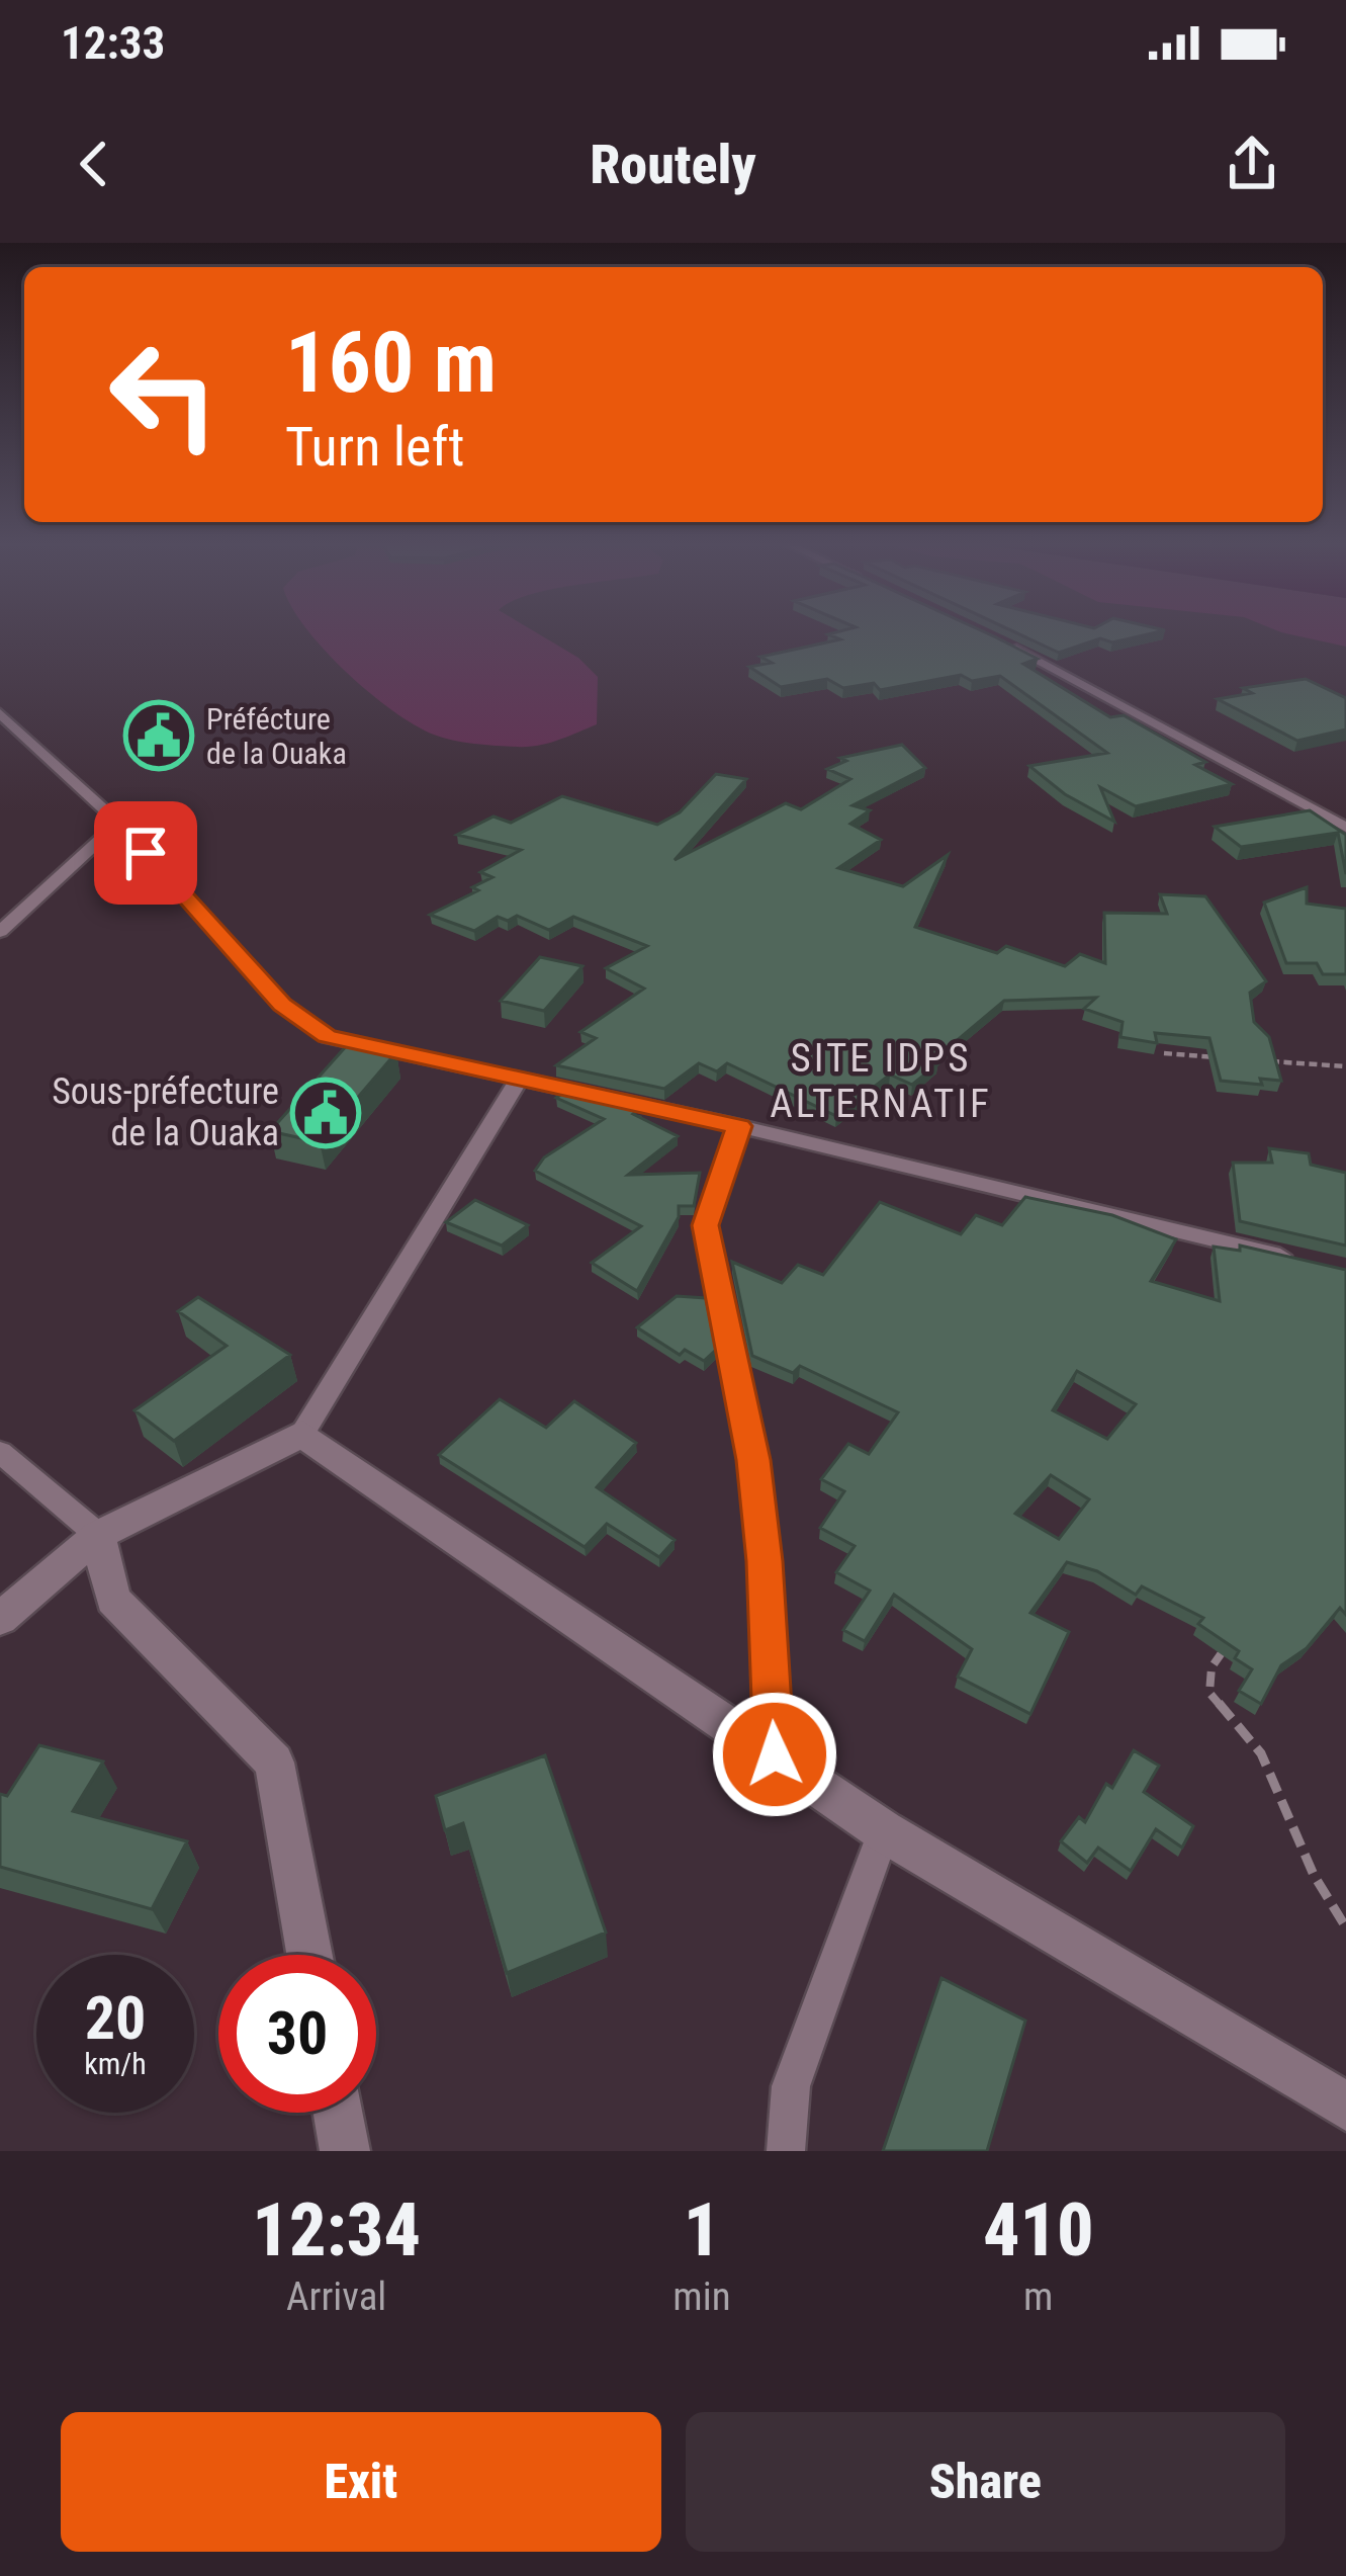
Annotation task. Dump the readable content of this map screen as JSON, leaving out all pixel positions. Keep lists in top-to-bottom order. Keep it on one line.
{"districts":["SITE IDPS ALTERNATIF"],"places":{"public building":["Préfécture de la Ouaka","Sous-préfecture de la Ouaka"]},"page":{"status":"12:33","header":"Routely","turn":["160 m","Turn left"],"speed":"20 km/h","limit":"30","eta":["12:34","Arrival","1","min","410","m"],"buttons":["Exit","Share"]}}
